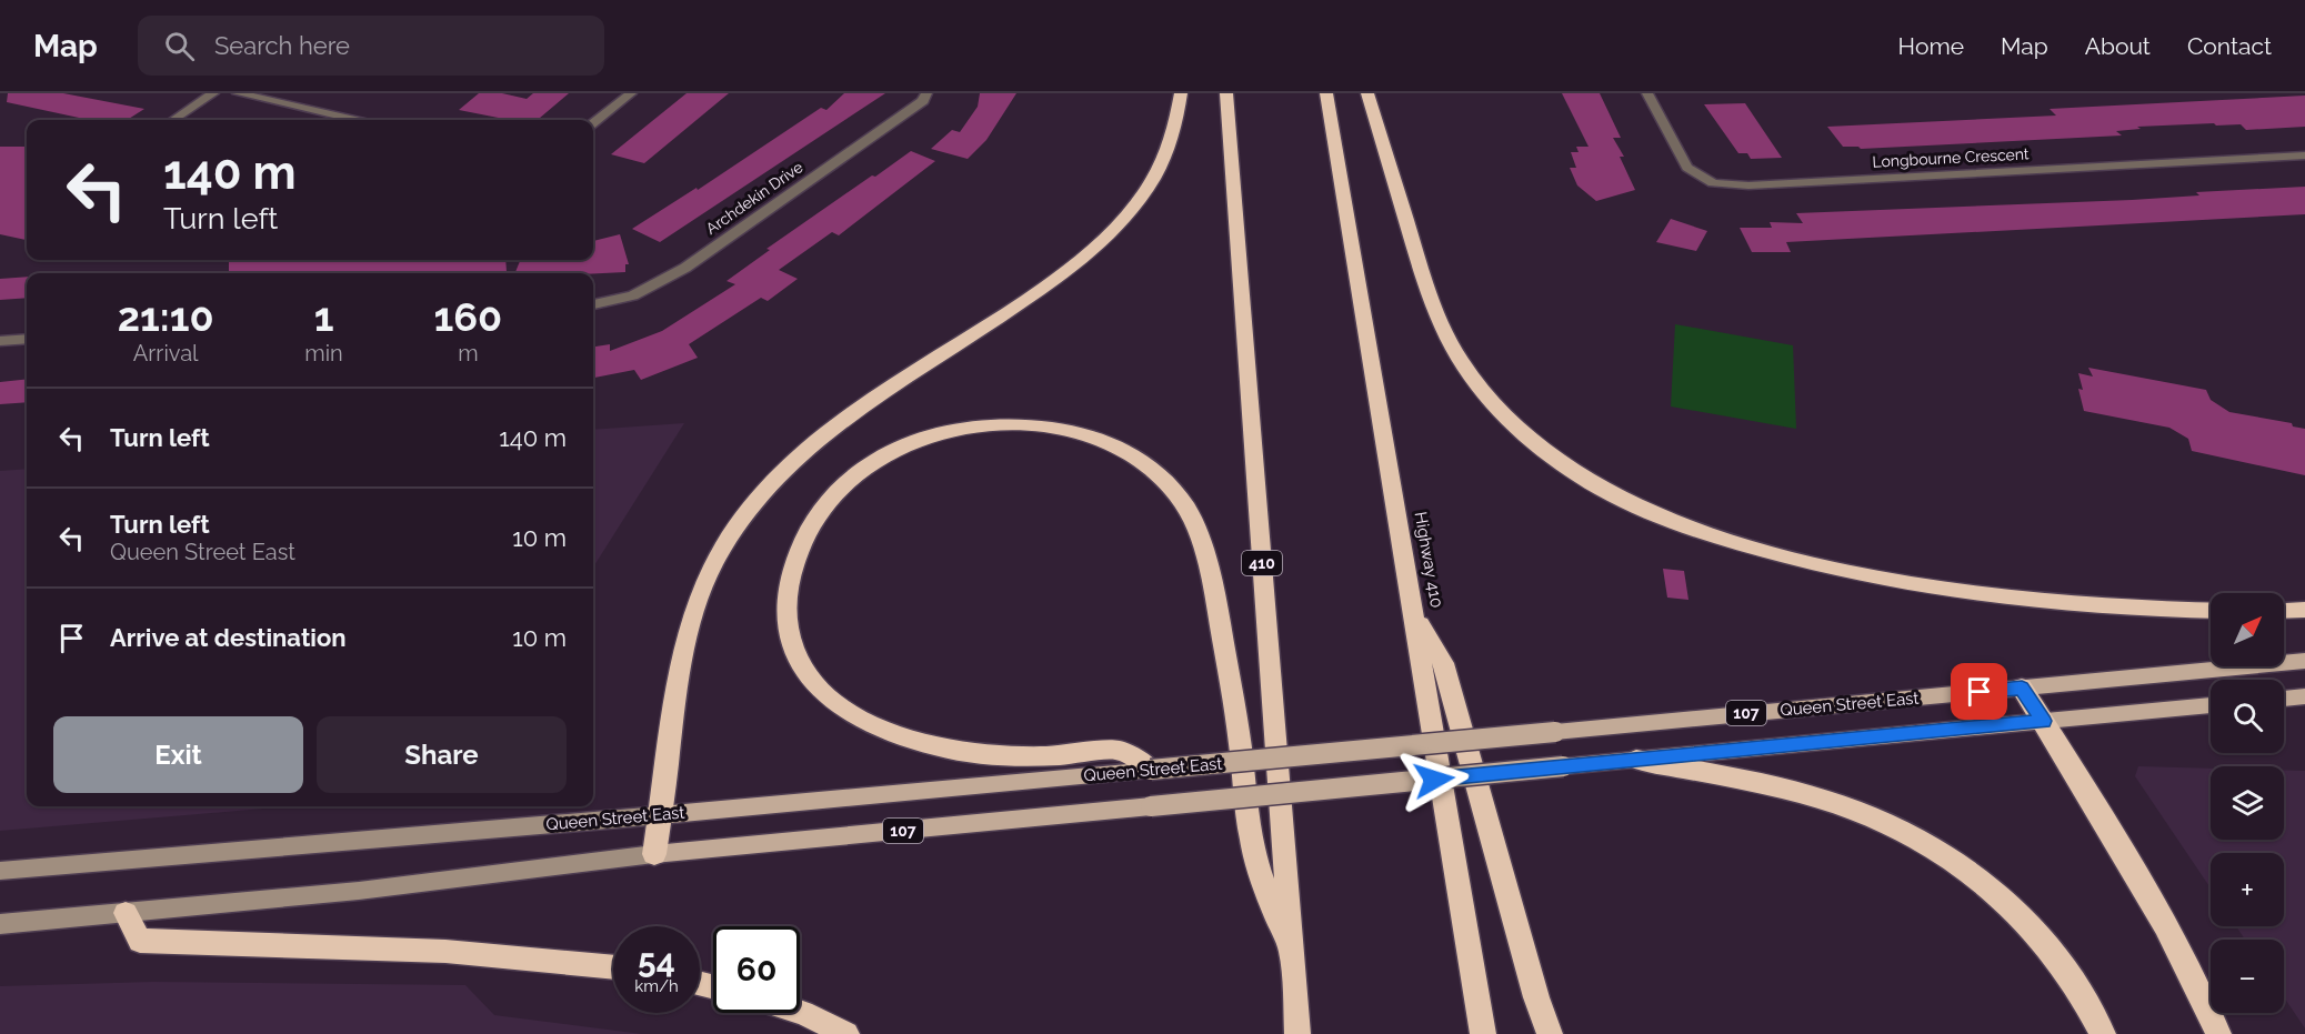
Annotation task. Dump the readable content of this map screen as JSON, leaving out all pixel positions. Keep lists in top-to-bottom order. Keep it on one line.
{"streets":{"highway":["Highway 410","410"],"main road":["Queen Street East","107"],"street":["Longbourne Crescent","Archdekin Drive"]},"north":"top right","page":{"header":"Map","search":"Search here","nav":["Home","Map","About","Contact"],"turn":["140 m","Turn left"],"eta":["21:10","Arrival","1","min","160","m"],"list":[{"name":"Turn left","value":"140 m"},{"name":"Turn left","note":"Queen Street East","value":"10 m"},{"name":"Arrive at destination","value":"10 m"}],"map_buttons":["+","−"],"buttons":["Exit","Share"],"speed":"54 km/h","limit":"60"}}
